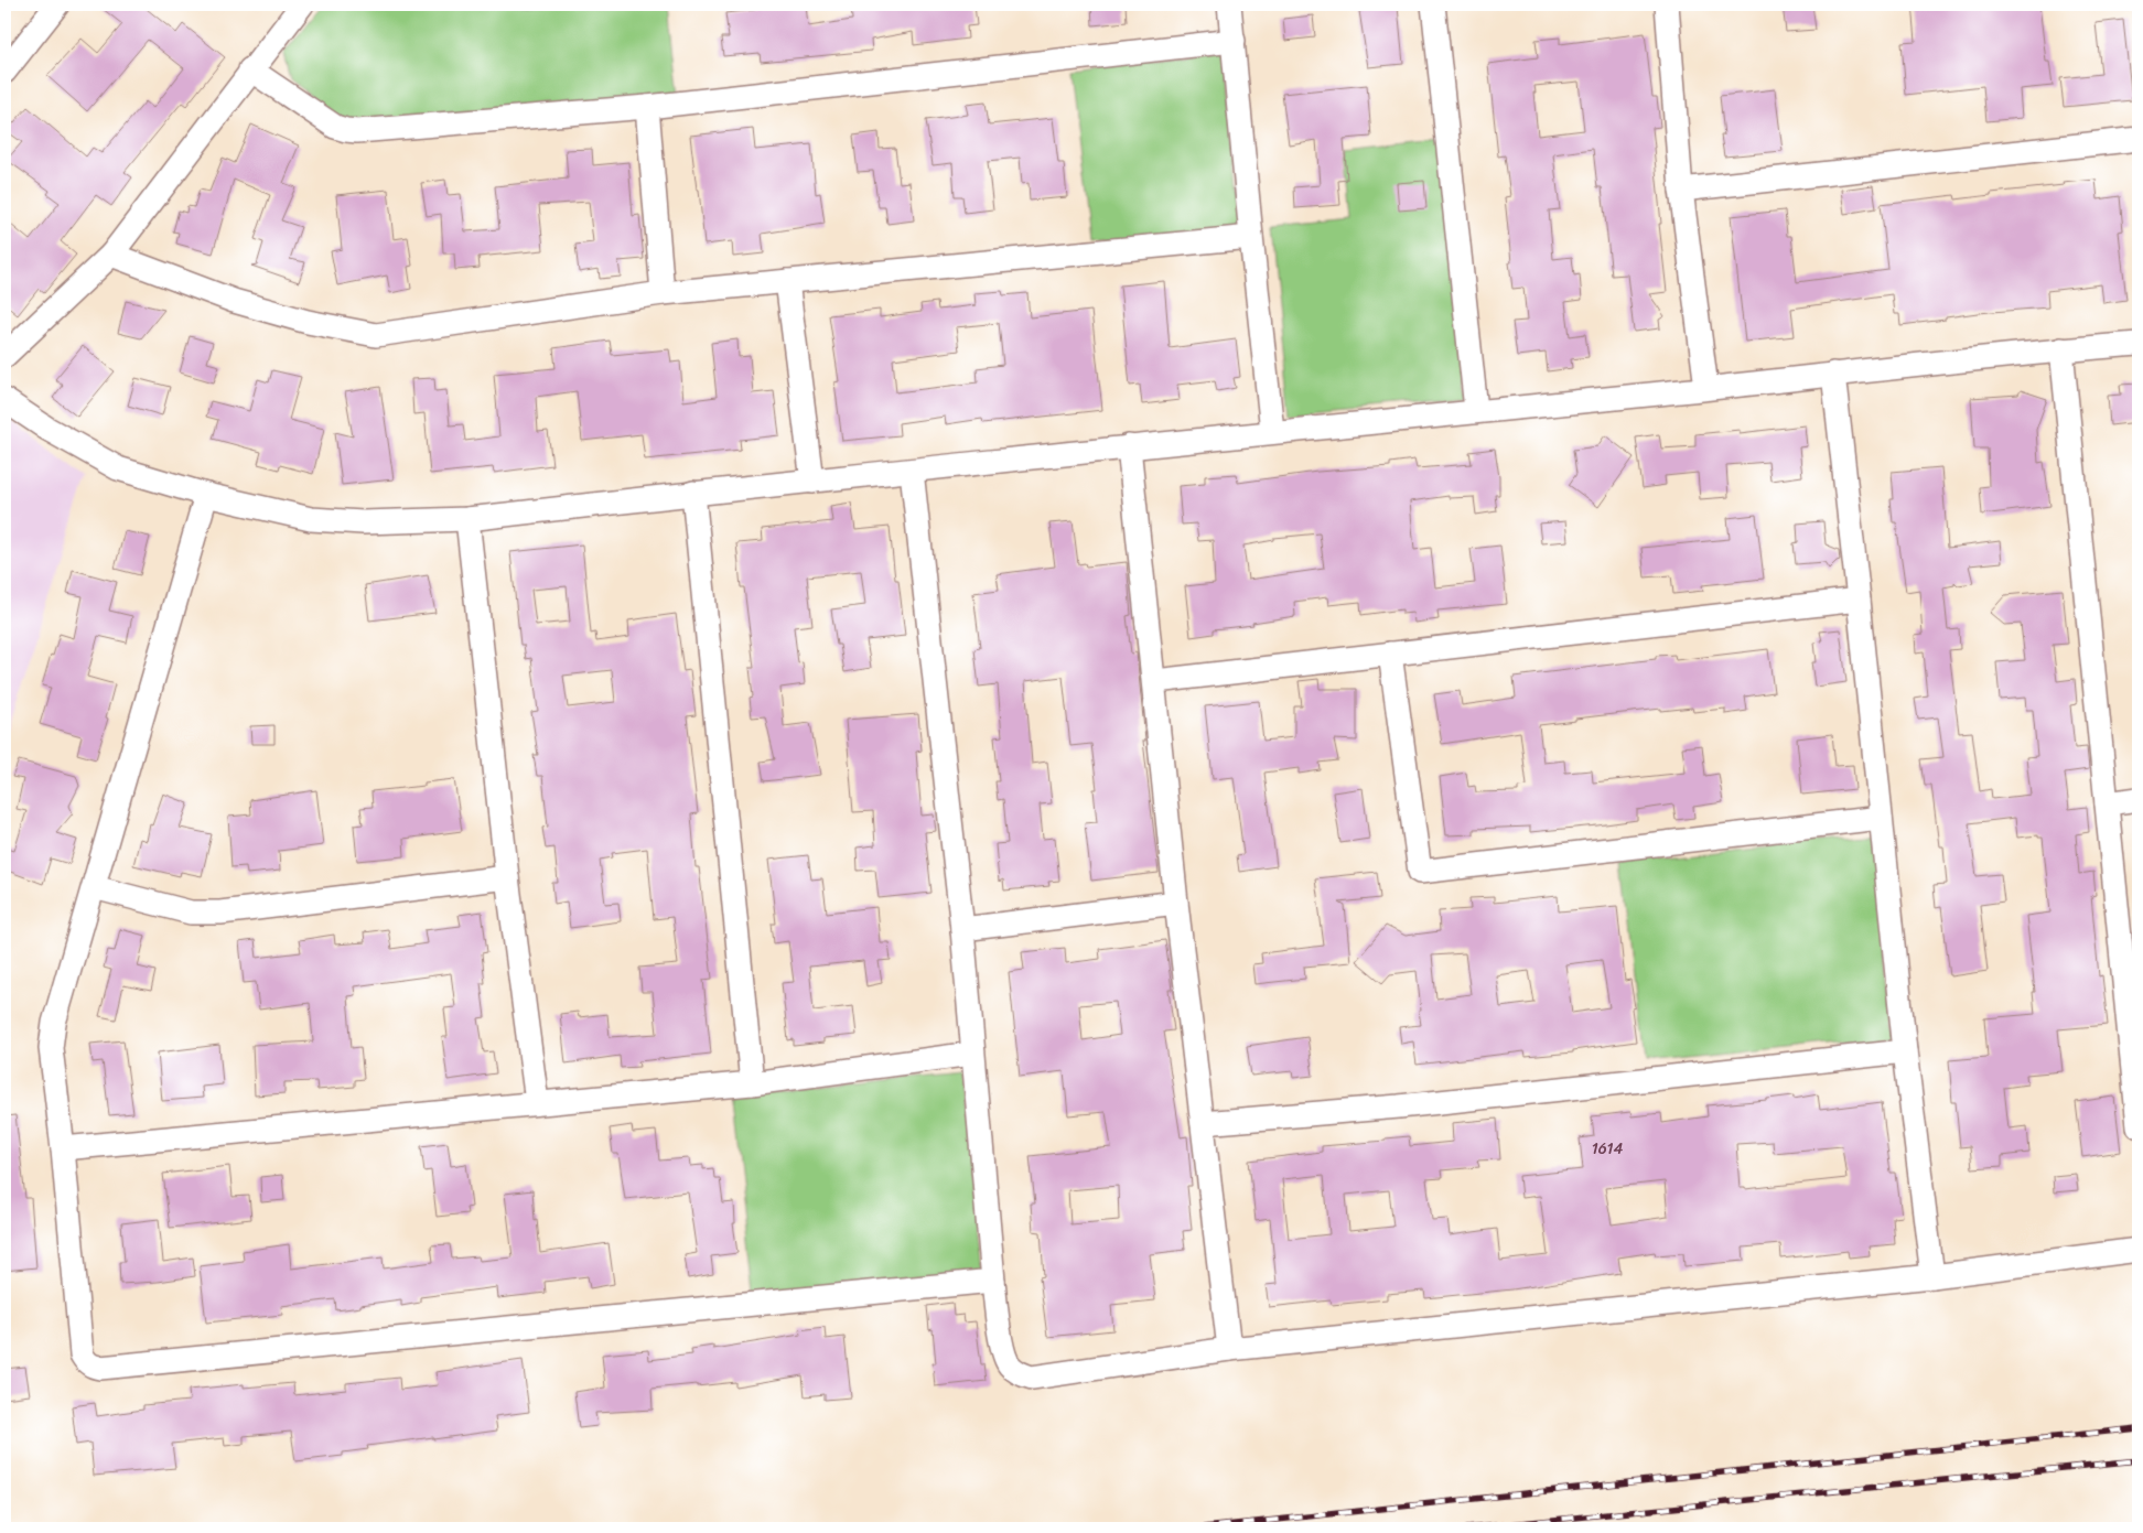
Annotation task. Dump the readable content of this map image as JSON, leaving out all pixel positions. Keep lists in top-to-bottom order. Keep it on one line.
{"house_numbers":["1614"]}
